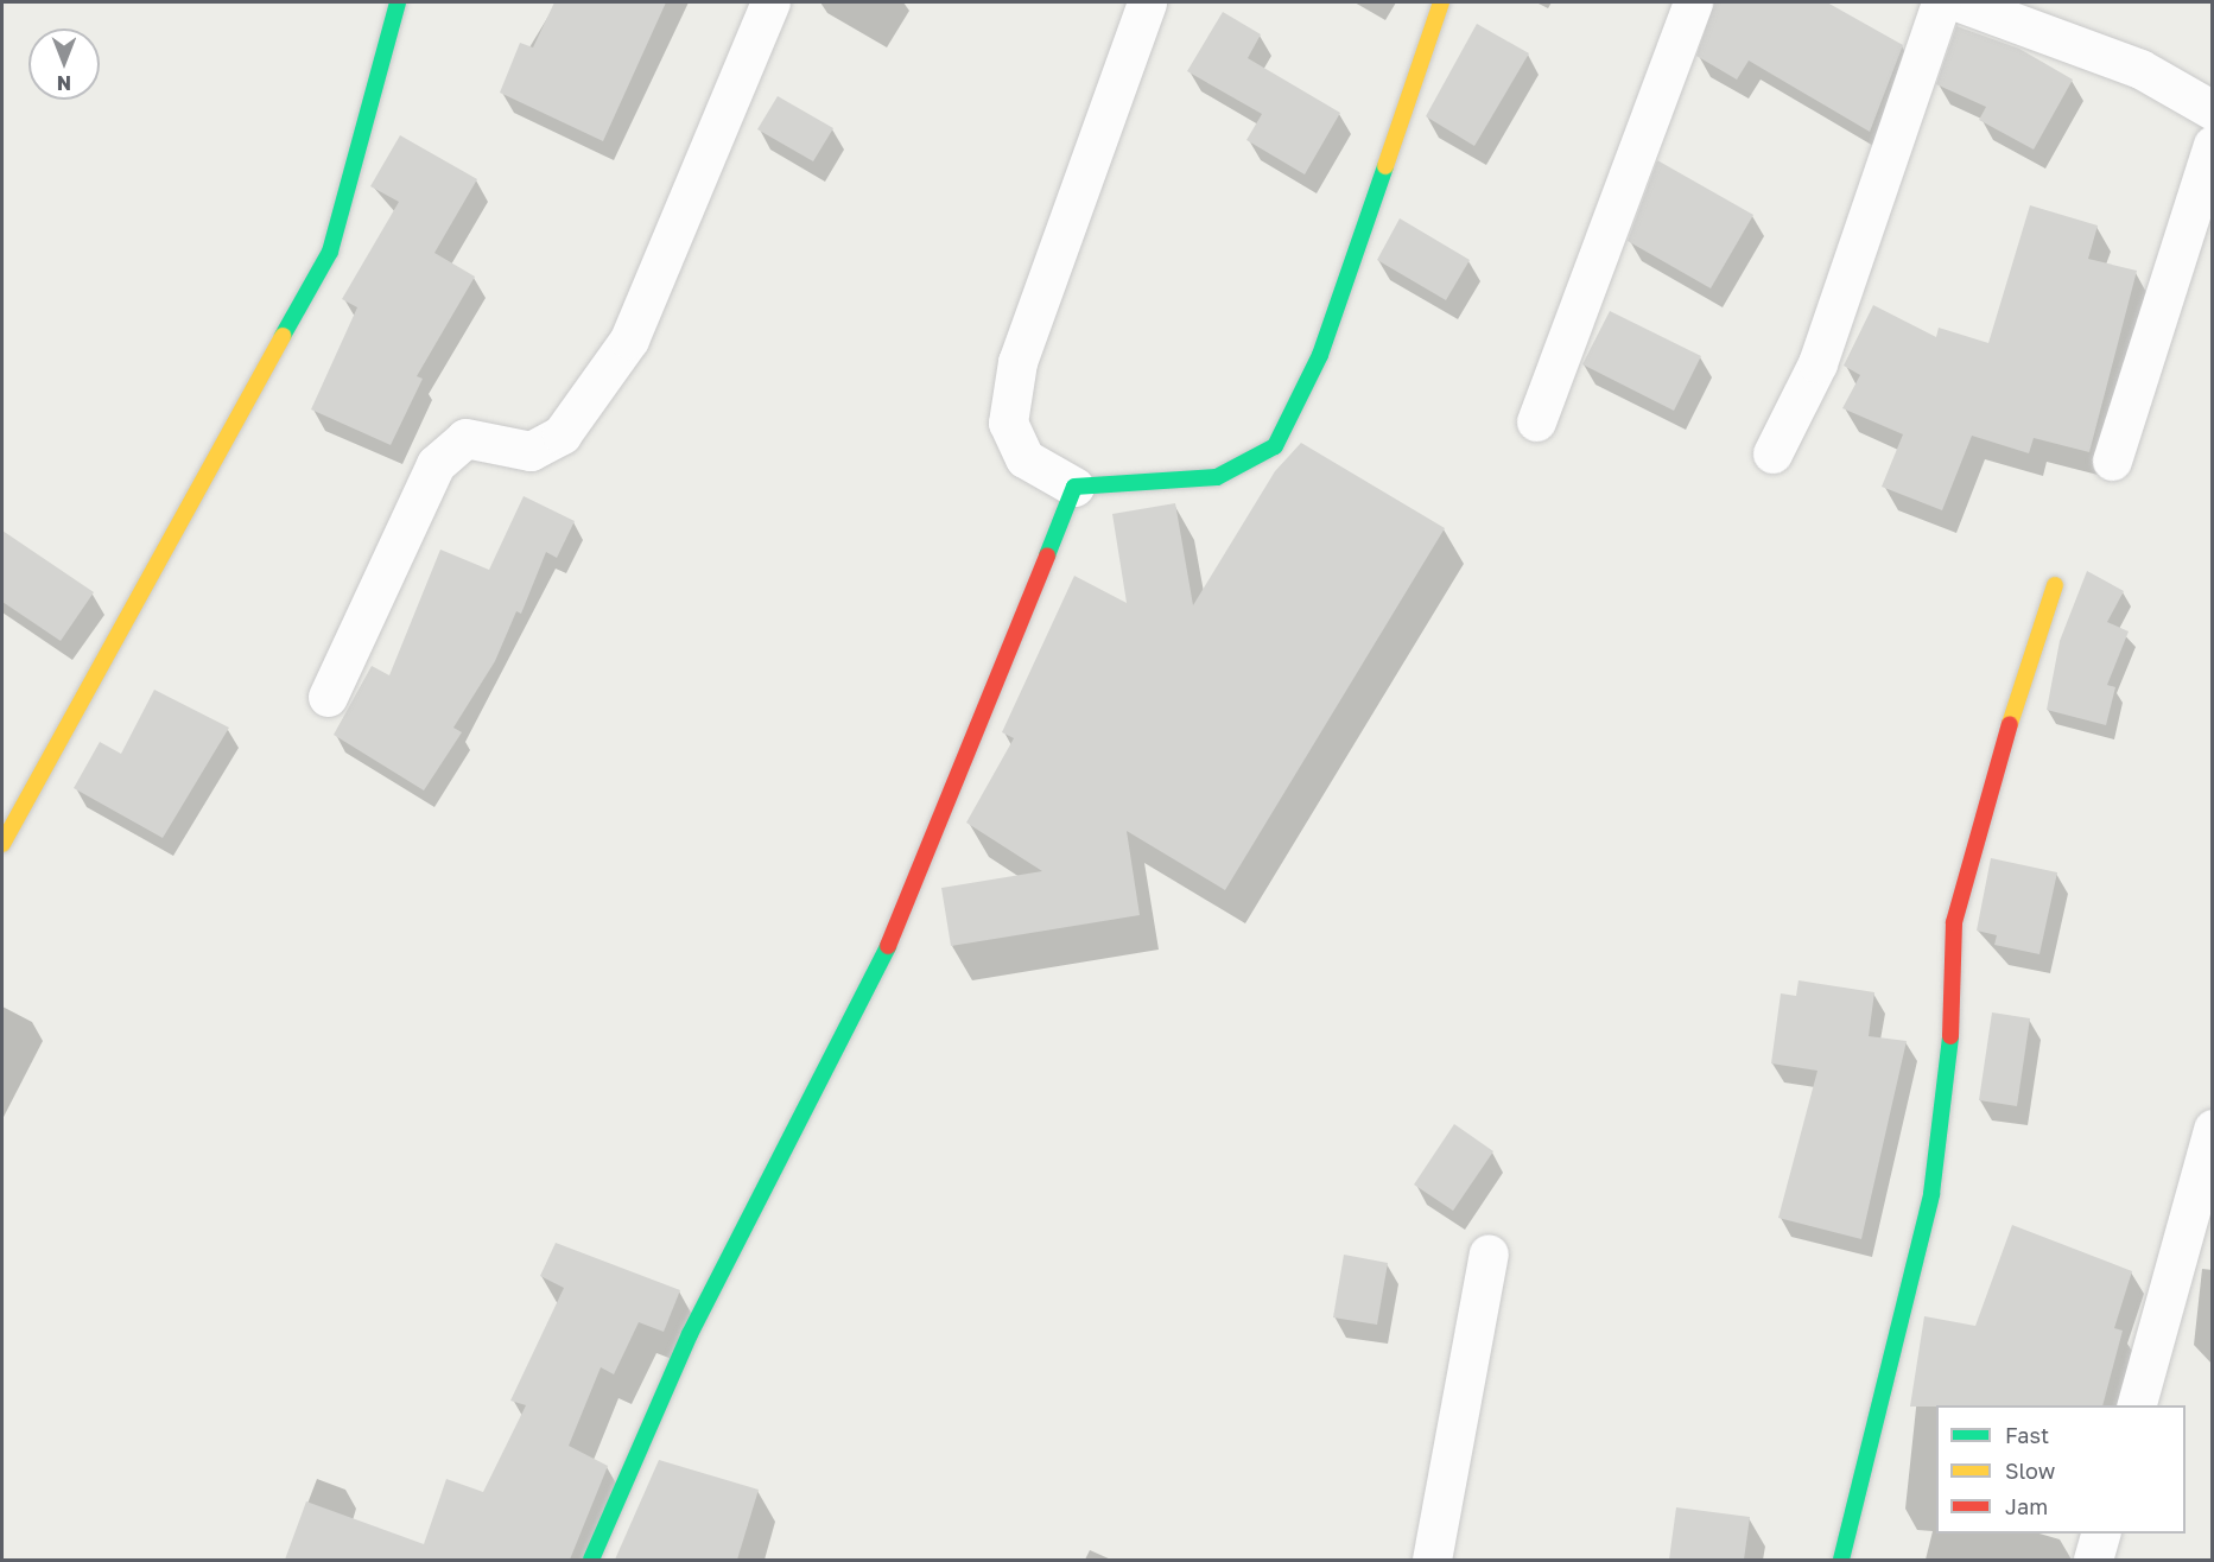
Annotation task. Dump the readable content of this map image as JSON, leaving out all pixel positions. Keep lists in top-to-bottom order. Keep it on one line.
{"legend":["Fast","Slow","Jam"],"north":"bottom"}
